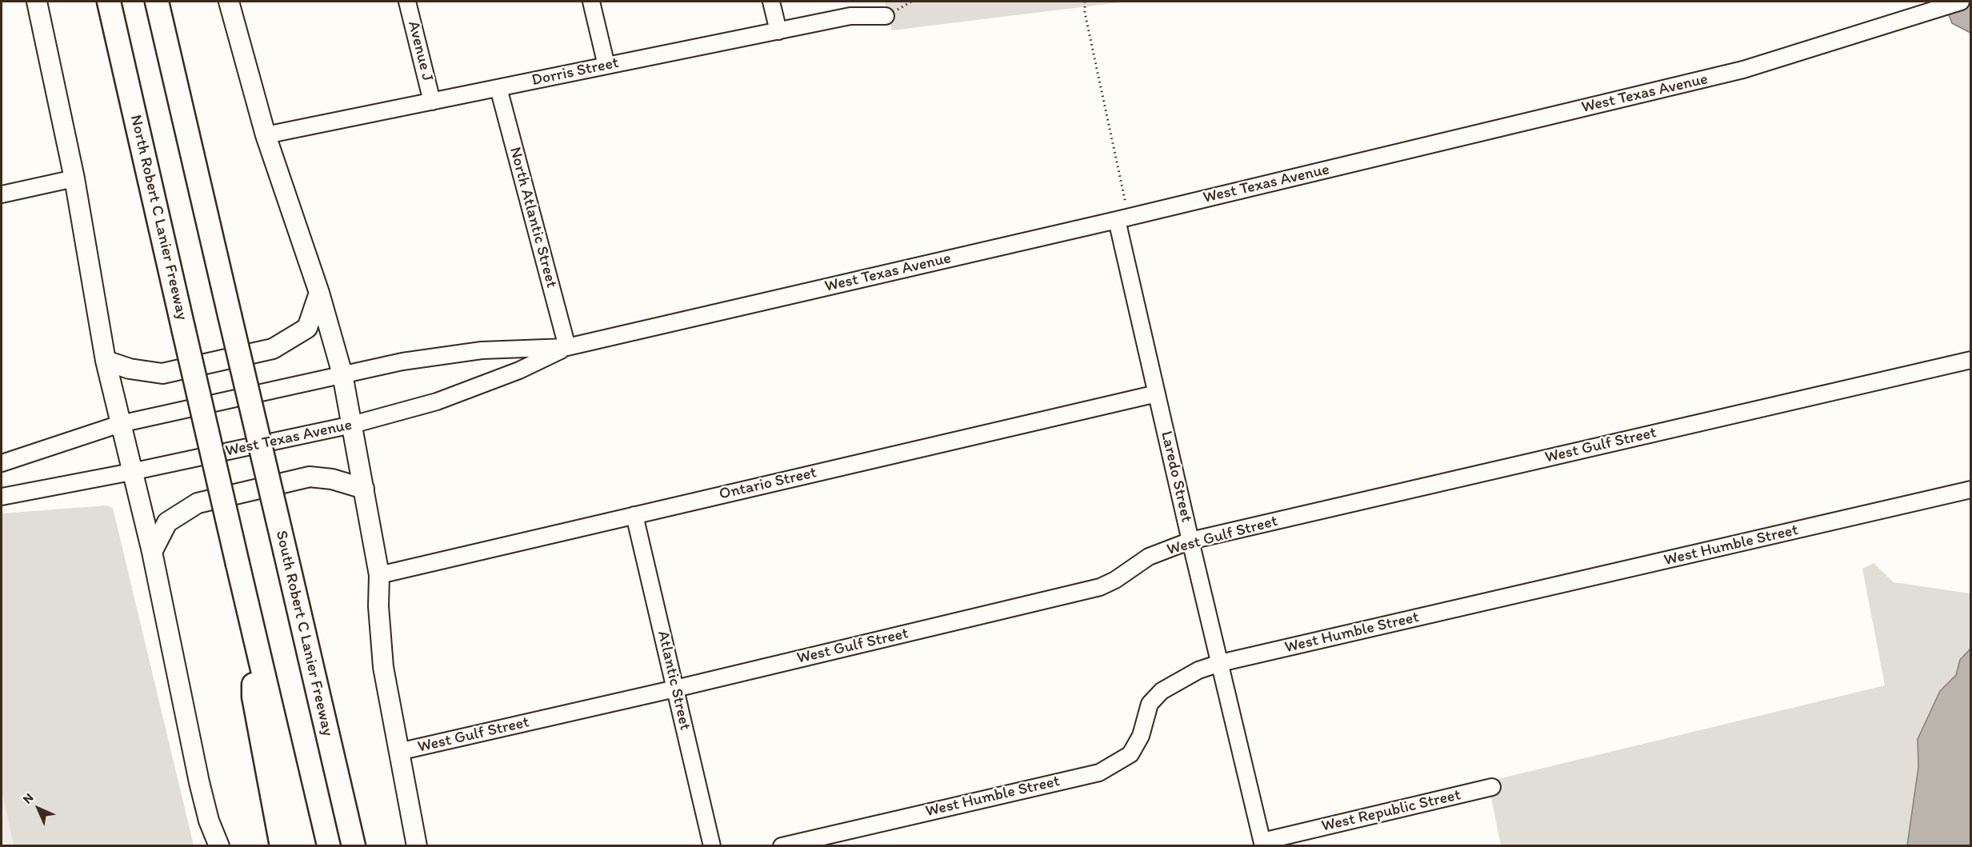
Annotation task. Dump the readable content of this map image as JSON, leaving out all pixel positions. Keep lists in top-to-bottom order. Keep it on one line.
{"streets":{"highway":["North Robert C Lanier Freeway","South Robert C Lanier Freeway"],"street":["Avenue J","Dorris Street","West Texas Avenue","North Atlantic Street","West Gulf Street","Laredo Street","Ontario Street","West Humble Street","Atlantic Street","West Republic Street"]},"crossings":[["Avenue J","Dorris Street"],["Dorris Street","North Atlantic Street"],["West Texas Avenue","North Atlantic Street"],["West Texas Avenue","Laredo Street"],["West Gulf Street","Laredo Street"],["West Gulf Street","Atlantic Street"],["Laredo Street","Ontario Street"],["Laredo Street","West Humble Street"],["Laredo Street","West Republic Street"],["Ontario Street","Atlantic Street"]],"north":"top left"}
